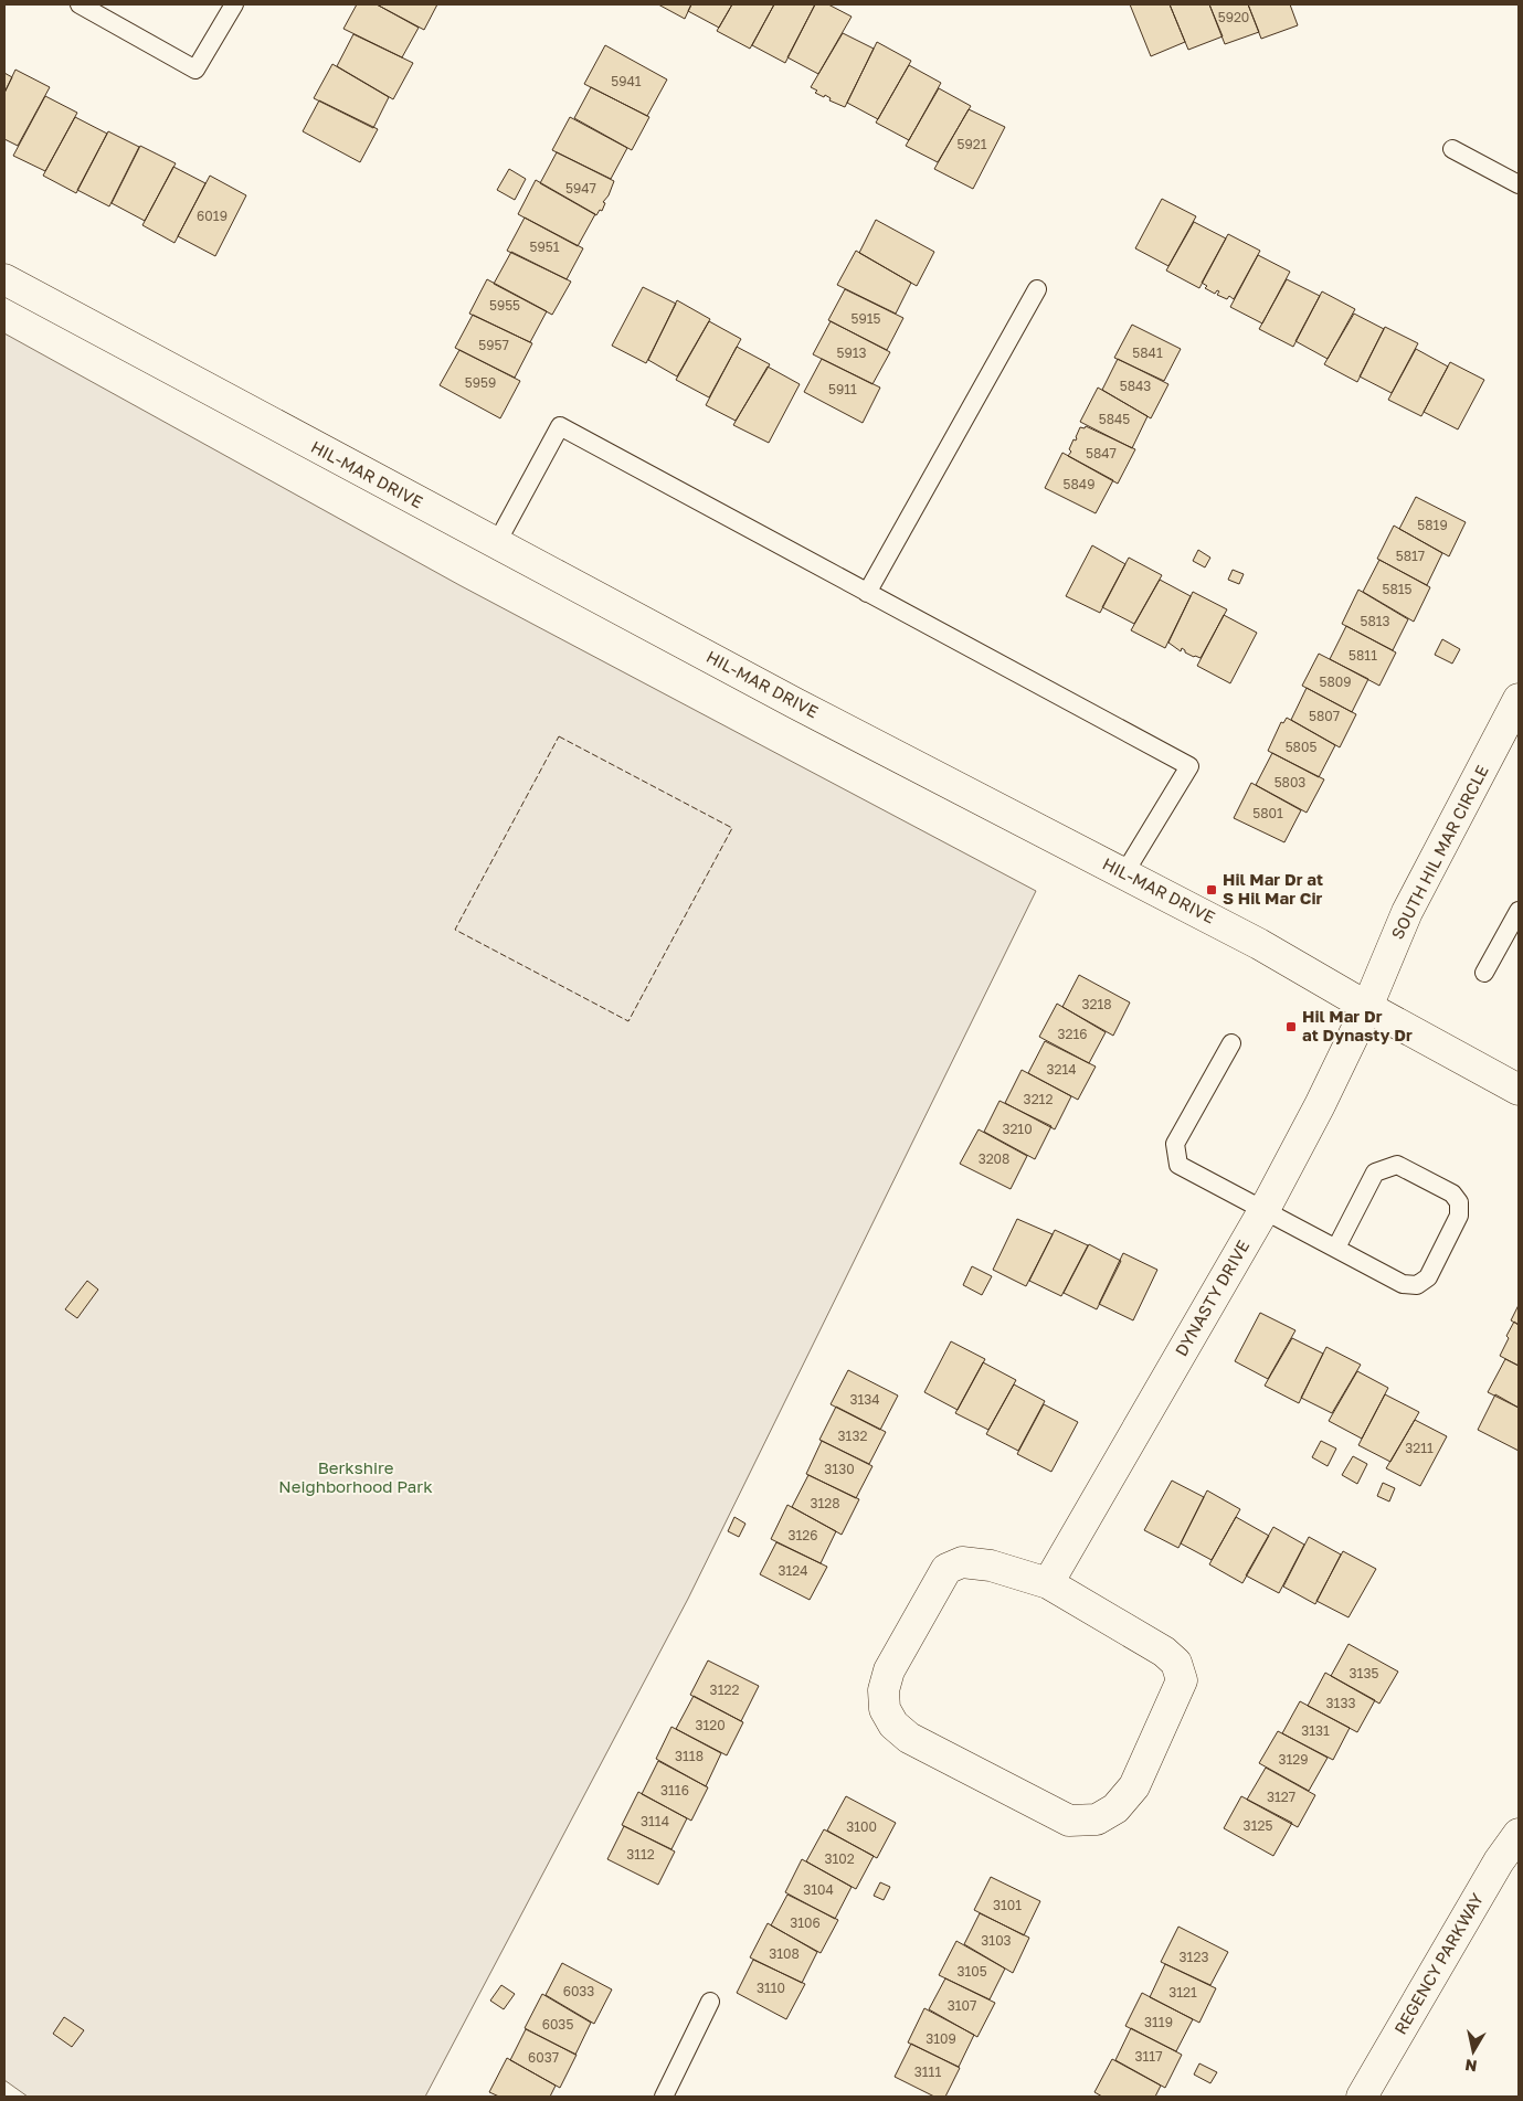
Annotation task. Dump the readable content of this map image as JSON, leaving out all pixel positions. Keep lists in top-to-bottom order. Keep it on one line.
{"streets":{"street":["HIL-MAR DRIVE","SOUTH HIL MAR CIRCLE","DYNASTY DRIVE","REGENCY PARKWAY"]},"crossings":[["HIL-MAR DRIVE","SOUTH HIL MAR CIRCLE"],["HIL-MAR DRIVE","DYNASTY DRIVE"],["SOUTH HIL MAR CIRCLE","DYNASTY DRIVE"]],"parks":["Berkshire Neighborhood Park"],"places":{"transit":["Hil Mar Dr at S Hil Mar Cir","Hil Mar Dr at Dynasty Dr"]},"house_numbers":["5920","5941","5921","5947","6019","5951","5955","5915","5957","5913","5841","5959","5843","5911","5845","5847","5849","5819","5817","5815","5813","5811","5809","5807","5805","5803","5801","3218","3216","3214","3212","3210","3208","3134","3132","3211","3130","3128","3126","3124","3135","3122","3133","3120","3131","3118","3129","3116","3127","3114","3125","3100","3112","3102","3104","3101","3106","3103","3108","3123","3105","3110","6033","3121","3107","3119","6035","3109","3117","6037","3111"],"north":"bottom"}
